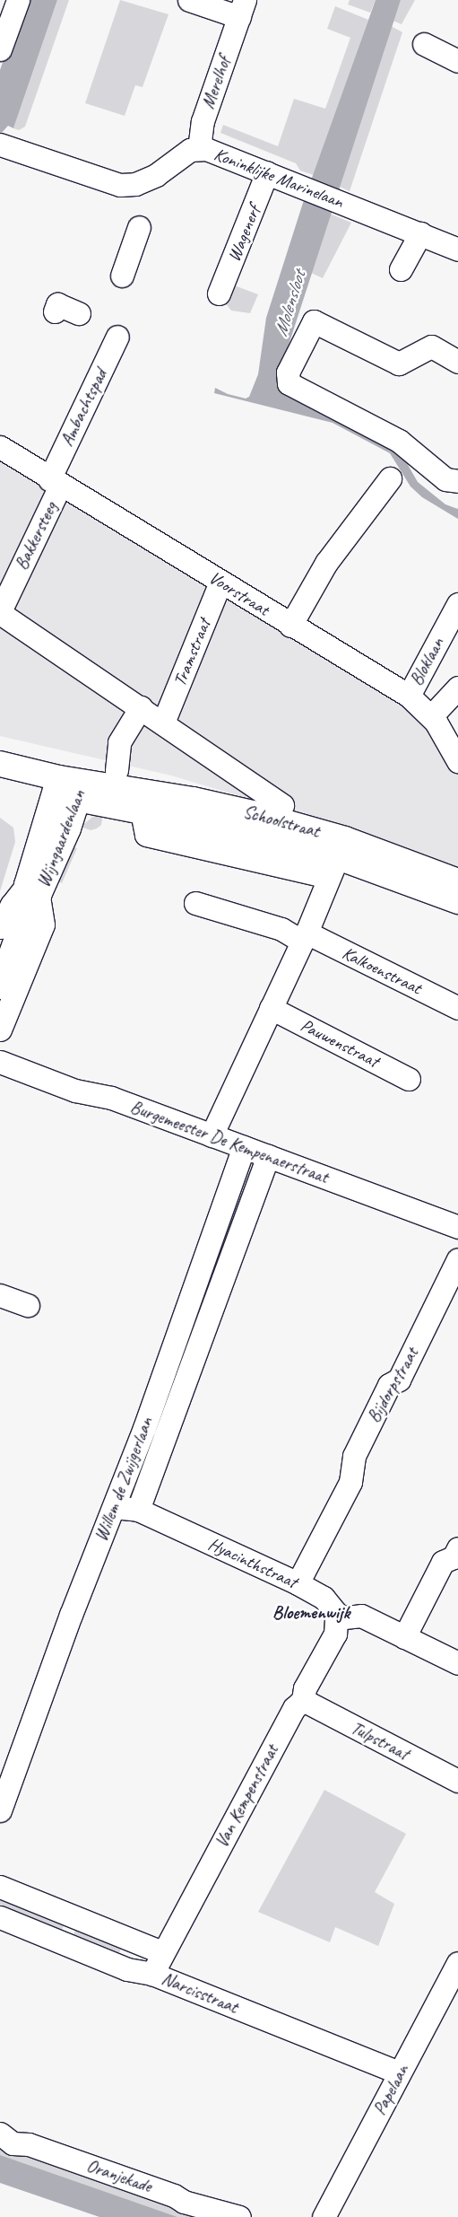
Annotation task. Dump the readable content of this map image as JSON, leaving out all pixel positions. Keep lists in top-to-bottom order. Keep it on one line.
{"streets":{"main road":["Schoolstraat","Wijngaardenlaan"],"street":["Merelhof","Koninklijke Marinelaan","Wagenerf","Ambachtspad","Bakkersteeg","Voorstraat","Tramstraat","Bloklaan","Kalkoenstraat","Pauwenstraat","Burgemeester De Kempenaerstraat","Bijdorpstraat","Willem de Zwijgerlaan","Hyacinthstraat","Tulpstraat","Van Kempenstraat","Narcisstraat","Papelaan","Oranjekade"]},"crossings":[["Merelhof","Koninklijke Marinelaan"],["Koninklijke Marinelaan","Wagenerf"],["Ambachtspad","Bakkersteeg"],["Ambachtspad","Voorstraat"],["Bakkersteeg","Voorstraat"],["Bakkersteeg","Schoolstraat"],["Voorstraat","Tramstraat"],["Voorstraat","Bloklaan"],["Tramstraat","Schoolstraat"],["Schoolstraat","Wijngaardenlaan"],["Burgemeester De Kempenaerstraat","Willem de Zwijgerlaan"],["Bijdorpstraat","Hyacinthstraat"],["Willem de Zwijgerlaan","Hyacinthstraat"],["Hyacinthstraat","Van Kempenstraat"],["Tulpstraat","Van Kempenstraat"],["Van Kempenstraat","Narcisstraat"],["Narcisstraat","Papelaan"]],"districts":["Bloemenwijk"],"water":["Molensloot"]}
